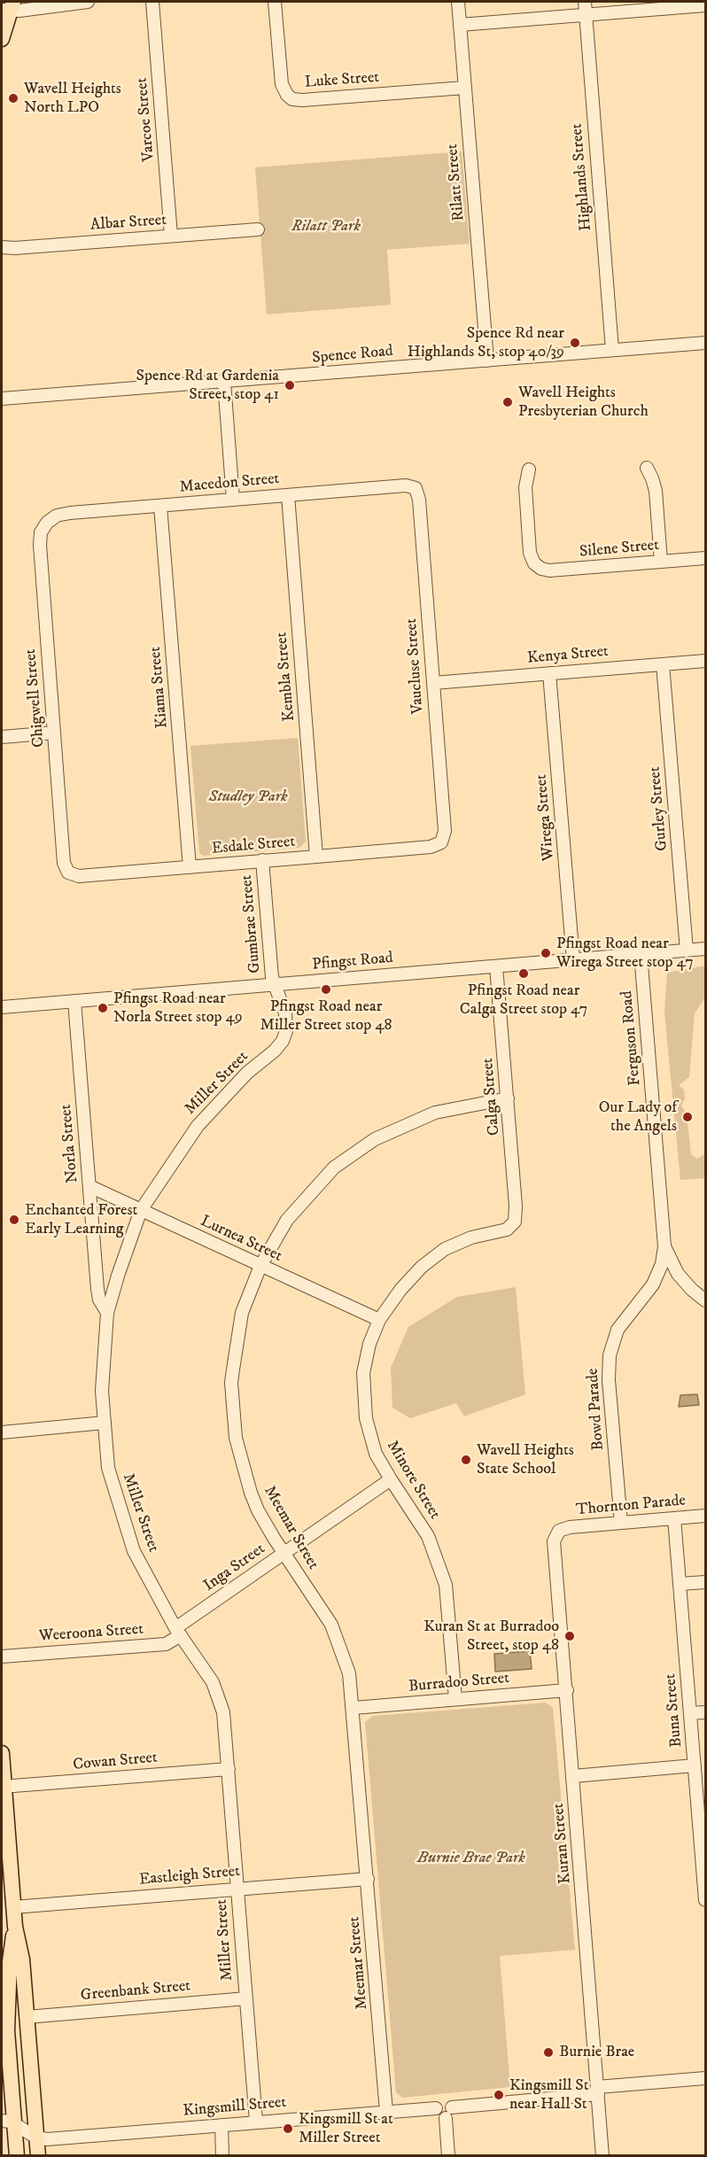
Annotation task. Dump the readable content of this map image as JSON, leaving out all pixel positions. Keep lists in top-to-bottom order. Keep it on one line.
{"streets":{"street":["Luke Street","Varcoe Street","Highlands Street","Rilatt Street","Albar Street","Spence Road","Macedon Street","Silene Street","Kenya Street","Vaucluse Street","Kembla Street","Kiama Street","Chigwell Street","Gurley Street","Wirega Street","Esdale Street","Gumbrae Street","Pfingst Road","Ferguson Road","Miller Street","Calga Street","Norla Street","Lurnea Street","Bowd Parade","Minore Street","Thornton Parade","Meemar Street","Inga Street","Weeroona Street","Burradoo Street","Buna Street","Cowan Street","Kuran Street","Eastleigh Street","Greenbank Street","Kingsmill Street"]},"crossings":[["Luke Street","Rilatt Street"],["Varcoe Street","Albar Street"],["Highlands Street","Spence Road"],["Rilatt Street","Spence Road"],["Macedon Street","Vaucluse Street"],["Macedon Street","Kembla Street"],["Macedon Street","Kiama Street"],["Macedon Street","Chigwell Street"],["Kenya Street","Vaucluse Street"],["Kenya Street","Gurley Street"],["Kenya Street","Wirega Street"],["Vaucluse Street","Esdale Street"],["Kembla Street","Esdale Street"],["Kiama Street","Esdale Street"],["Chigwell Street","Esdale Street"],["Gurley Street","Pfingst Road"],["Wirega Street","Pfingst Road"],["Esdale Street","Gumbrae Street"],["Gumbrae Street","Pfingst Road"],["Gumbrae Street","Miller Street"],["Pfingst Road","Ferguson Road"],["Pfingst Road","Miller Street"],["Pfingst Road","Calga Street"],["Pfingst Road","Norla Street"],["Ferguson Road","Bowd Parade"],["Miller Street","Norla Street"],["Miller Street","Lurnea Street"],["Miller Street","Inga Street"],["Miller Street","Weeroona Street"],["Miller Street","Cowan Street"],["Miller Street","Eastleigh Street"],["Miller Street","Greenbank Street"],["Miller Street","Kingsmill Street"],["Calga Street","Minore Street"],["Calga Street","Meemar Street"],["Norla Street","Lurnea Street"],["Lurnea Street","Minore Street"],["Lurnea Street","Meemar Street"],["Bowd Parade","Thornton Parade"],["Minore Street","Inga Street"],["Minore Street","Burradoo Street"],["Thornton Parade","Buna Street"],["Thornton Parade","Kuran Street"],["Meemar Street","Inga Street"],["Meemar Street","Burradoo Street"],["Meemar Street","Eastleigh Street"],["Meemar Street","Kingsmill Street"],["Inga Street","Weeroona Street"],["Burradoo Street","Kuran Street"]],"parks":["Rilatt Park","Studley Park","Burnie Brae Park"],"places":["Wavell Heights North LPO","Spence Rd near Highlands St, stop 40/39","Spence Rd at Gardenia Street, stop 41","Wavell Heights Presbyterian Church","Pfingst Road near Wirega Street stop 47","Pfingst Road near Calga Street stop 47","Pfingst Road near Miller Street stop 48","Pfingst Road near Norla Street stop 49","Our Lady of the Angels","Enchanted Forest Early Learning","Wavell Heights State School","Kuran St at Burradoo Street, stop 48","Burnie Brae","Kingsmill St near Hall St","Kingsmill St at Miller Street"]}
